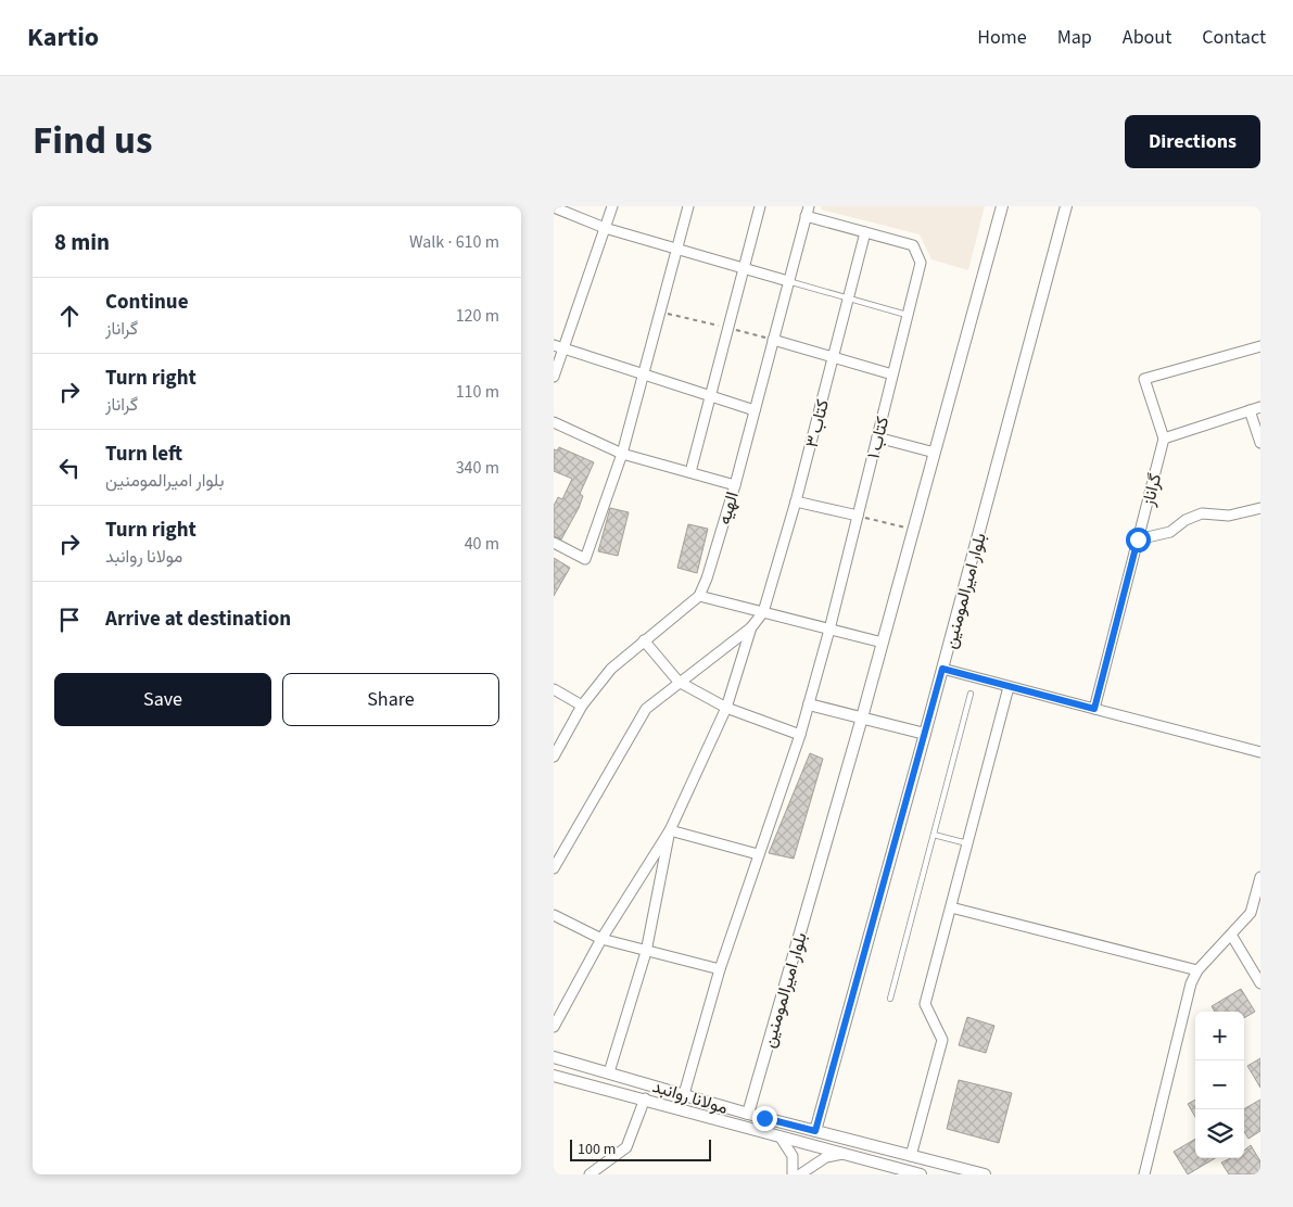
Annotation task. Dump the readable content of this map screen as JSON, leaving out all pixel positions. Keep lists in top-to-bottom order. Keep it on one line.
{"streets":{"street":["کتاب ۳","کتاب ۱","گراناز","الهیه","بلوار امیرالمومنین","مولانا روانبد"]},"crossings":[["کتاب ۳","کتاب ۱"],["کتاب ۱","مولانا روانبد"],["بلوار امیرالمومنین","مولانا روانبد"]],"scale_bar":"100 m","page":{"header":"Kartio","nav":["Home","Map","About","Contact"],"title":"Find us","buttons":["Directions",["Save","Share"]],"heading":["8 min","Walk · 610 m"],"list":[["Continue","گراناز","120 m"],["Turn right","گراناز","110 m"],["Turn left","بلوار امیرالمومنین","340 m"],["Turn right","مولانا روانبد","40 m"],"Arrive at destination"],"map_buttons":["+","−"],"scale":"100 m"}}
